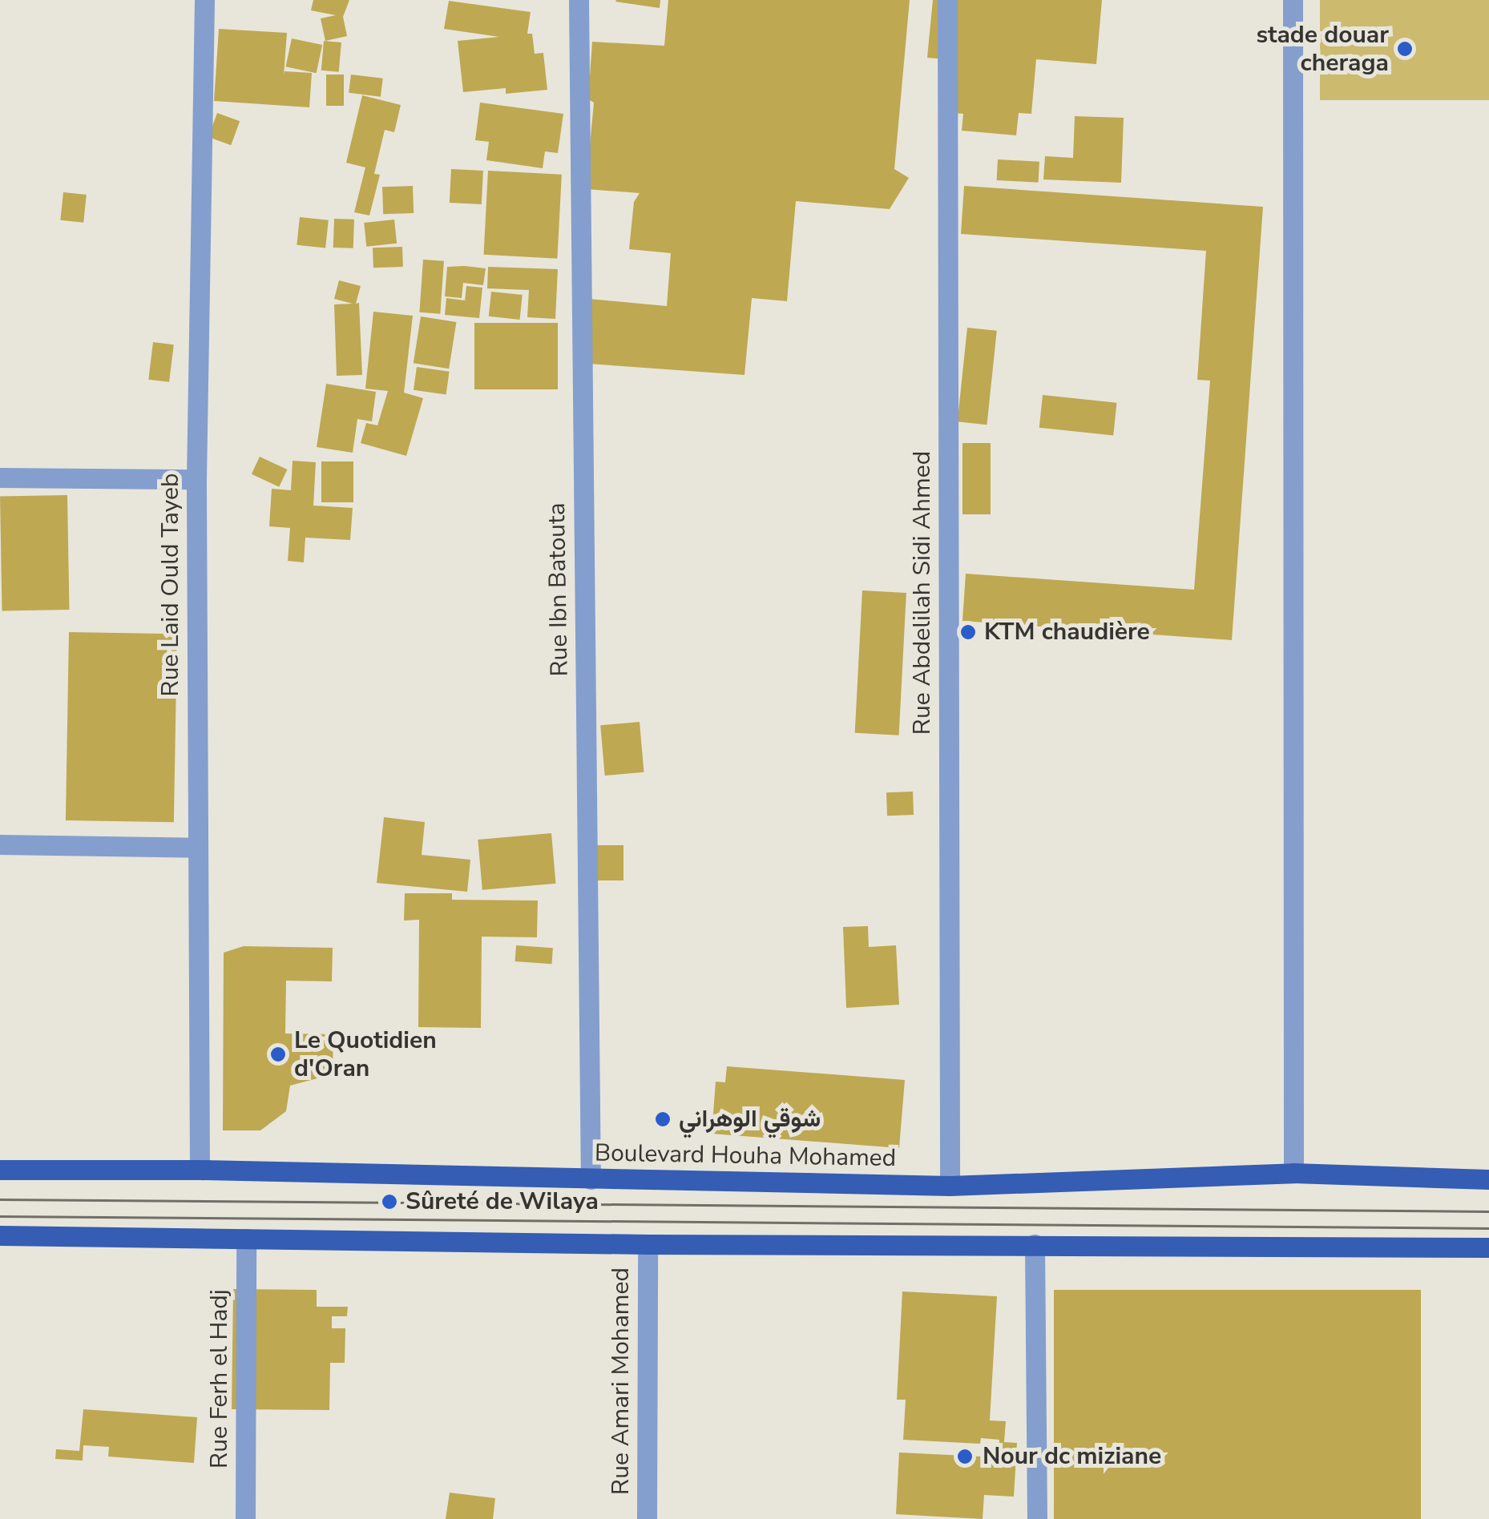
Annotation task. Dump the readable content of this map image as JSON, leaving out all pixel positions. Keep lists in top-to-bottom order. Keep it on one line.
{"streets":{"main road":["Boulevard Houha Mohamed"],"street":["Rue Laid Ould Tayeb","Rue Ibn Batouta","Rue Abdelilah Sidi Ahmed","Rue Ferh el Hadj","Rue Amari Mohamed"]},"crossings":[["Rue Laid Ould Tayeb","Boulevard Houha Mohamed"],["Rue Ibn Batouta","Boulevard Houha Mohamed"],["Rue Abdelilah Sidi Ahmed","Boulevard Houha Mohamed"]],"places":["stade douar cheraga","KTM chaudière","Le Quotidien d'Oran","شوقي الوهراني","Sûreté de Wilaya","Nour dc miziane"]}
